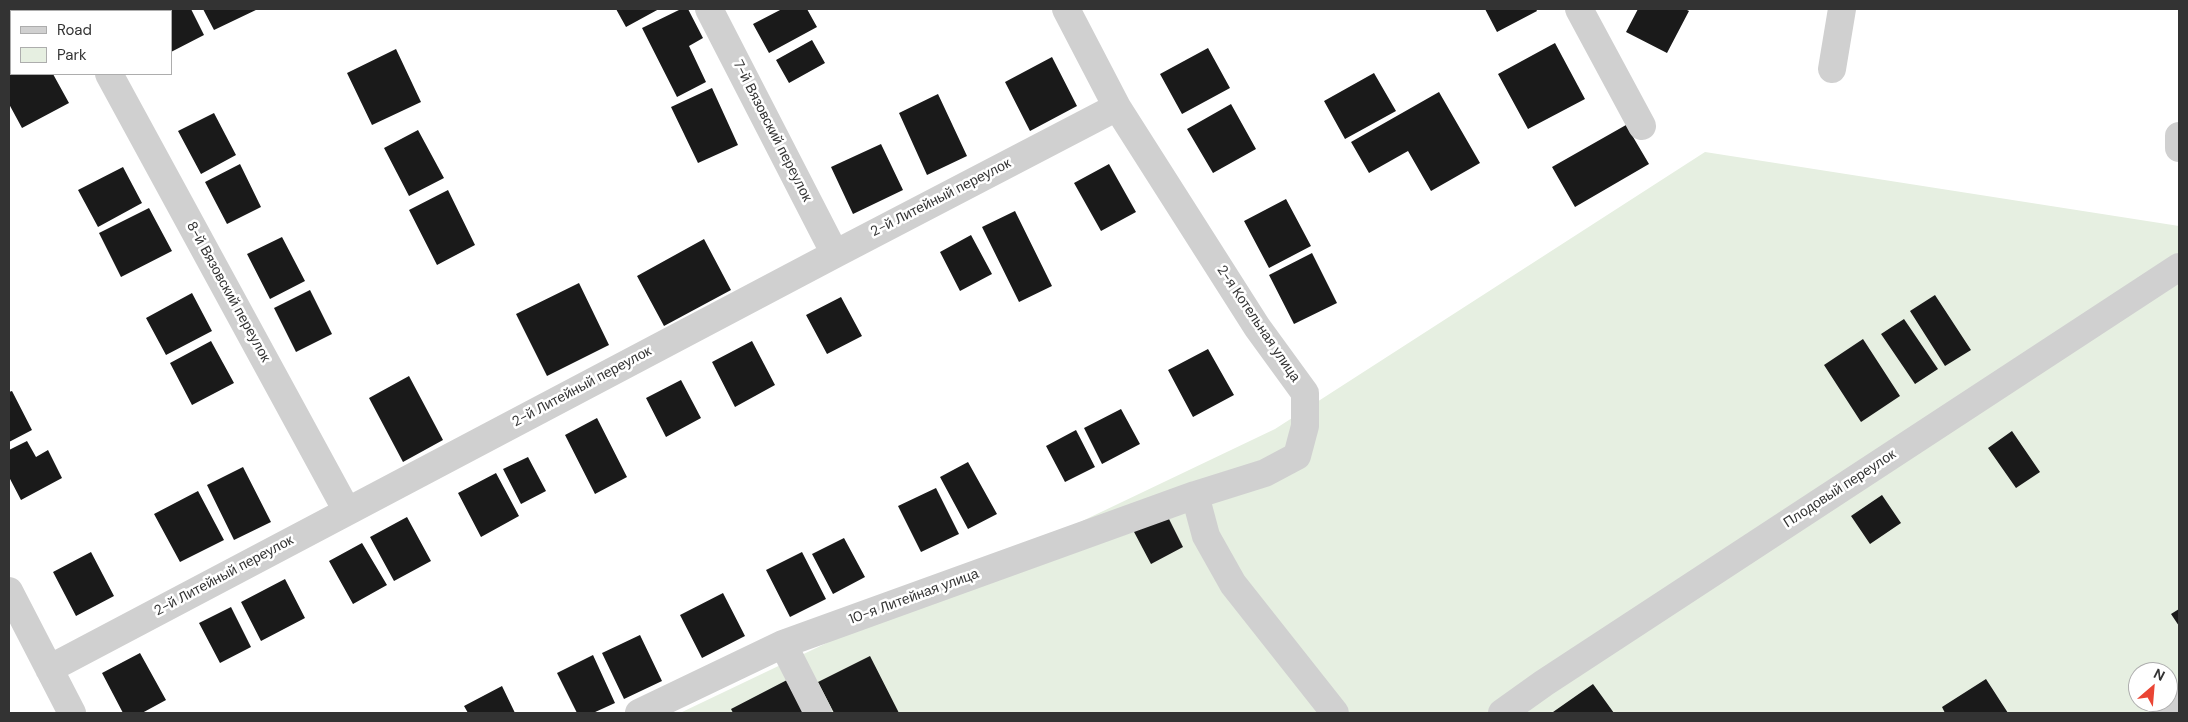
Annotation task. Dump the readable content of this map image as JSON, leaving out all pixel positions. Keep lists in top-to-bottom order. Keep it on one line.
{"streets":{"street":["7-й Вязовский переулок","2-й Литейный переулок","8-й Вязовский переулок","2-я Котельная улица","Плодовый переулок","10-я Литейная улица"]},"crossings":[["7-й Вязовский переулок","2-й Литейный переулок"],["2-й Литейный переулок","8-й Вязовский переулок"],["2-й Литейный переулок","2-я Котельная улица"],["2-я Котельная улица","10-я Литейная улица"]],"legend":["Road","Park"],"north":"top right"}
